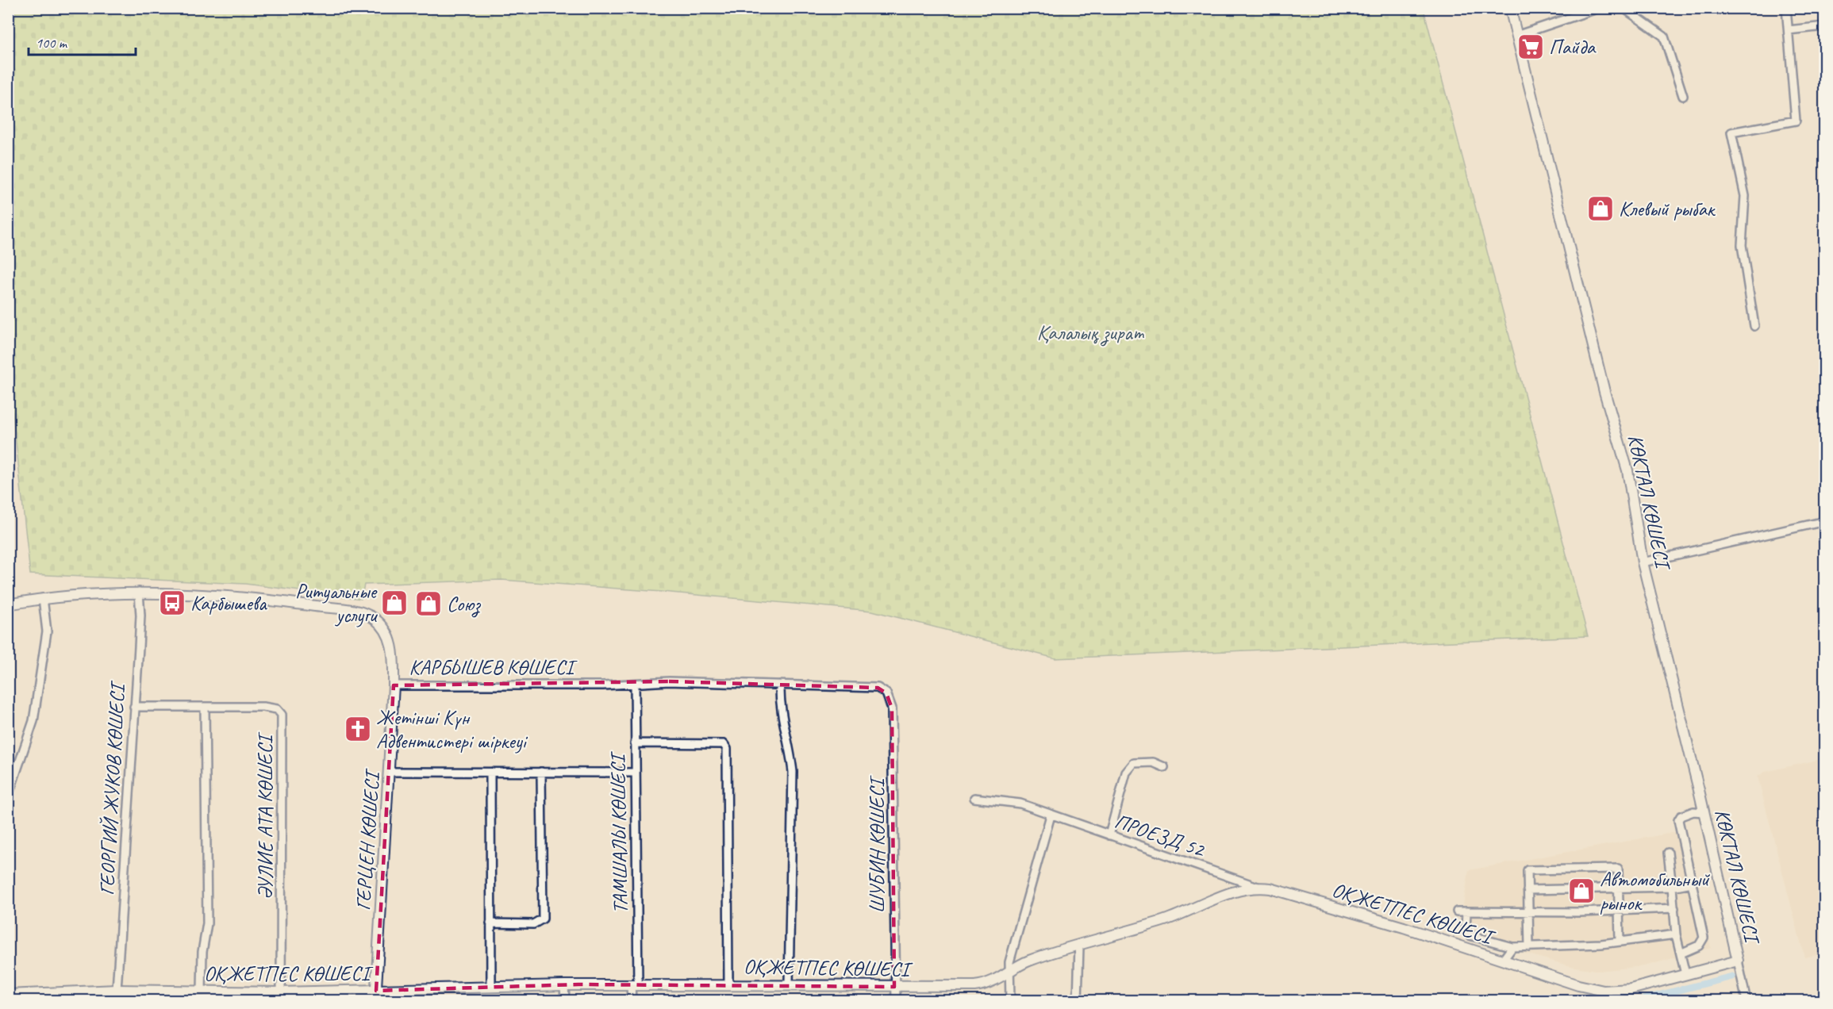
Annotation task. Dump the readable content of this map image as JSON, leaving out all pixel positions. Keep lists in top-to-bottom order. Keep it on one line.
{"streets":{"street":["КӨКТАЛ КӨШЕСІ","КАРБЫШЕВ КӨШЕСІ","ГЕОРГИЙ ЖУКОВ КӨШЕСІ","ӘУЛИЕ АТА КӨШЕСІ","ТАМШАЛЫ КӨШЕСІ","ПРОЕЗД 52","ГЕРЦЕН КӨШЕСІ","ШУБИН КӨШЕСІ","ОҚЖЕТПЕС КӨШЕСІ"]},"crossings":[["КӨКТАЛ КӨШЕСІ","ОҚЖЕТПЕС КӨШЕСІ"],["КАРБЫШЕВ КӨШЕСІ","ГЕОРГИЙ ЖУКОВ КӨШЕСІ"],["КАРБЫШЕВ КӨШЕСІ","ТАМШАЛЫ КӨШЕСІ"],["КАРБЫШЕВ КӨШЕСІ","ГЕРЦЕН КӨШЕСІ"],["КАРБЫШЕВ КӨШЕСІ","ШУБИН КӨШЕСІ"],["ГЕОРГИЙ ЖУКОВ КӨШЕСІ","ӘУЛИЕ АТА КӨШЕСІ"],["ГЕОРГИЙ ЖУКОВ КӨШЕСІ","ОҚЖЕТПЕС КӨШЕСІ"],["ӘУЛИЕ АТА КӨШЕСІ","ОҚЖЕТПЕС КӨШЕСІ"],["ТАМШАЛЫ КӨШЕСІ","ОҚЖЕТПЕС КӨШЕСІ"],["ПРОЕЗД 52","ОҚЖЕТПЕС КӨШЕСІ"],["ГЕРЦЕН КӨШЕСІ","ОҚЖЕТПЕС КӨШЕСІ"],["ШУБИН КӨШЕСІ","ОҚЖЕТПЕС КӨШЕСІ"]],"parks":["Қалалық зират"],"places":{"supermarket":["Пайда"],"shop":["Клевый рыбак","Ритуальные услуги","Союз","Автомобильный рынок"],"bus stop":["Карбышева"],"church":["Жетінші Күн Адвентистері шіркеуі"]},"scale_bar":"100 m"}
